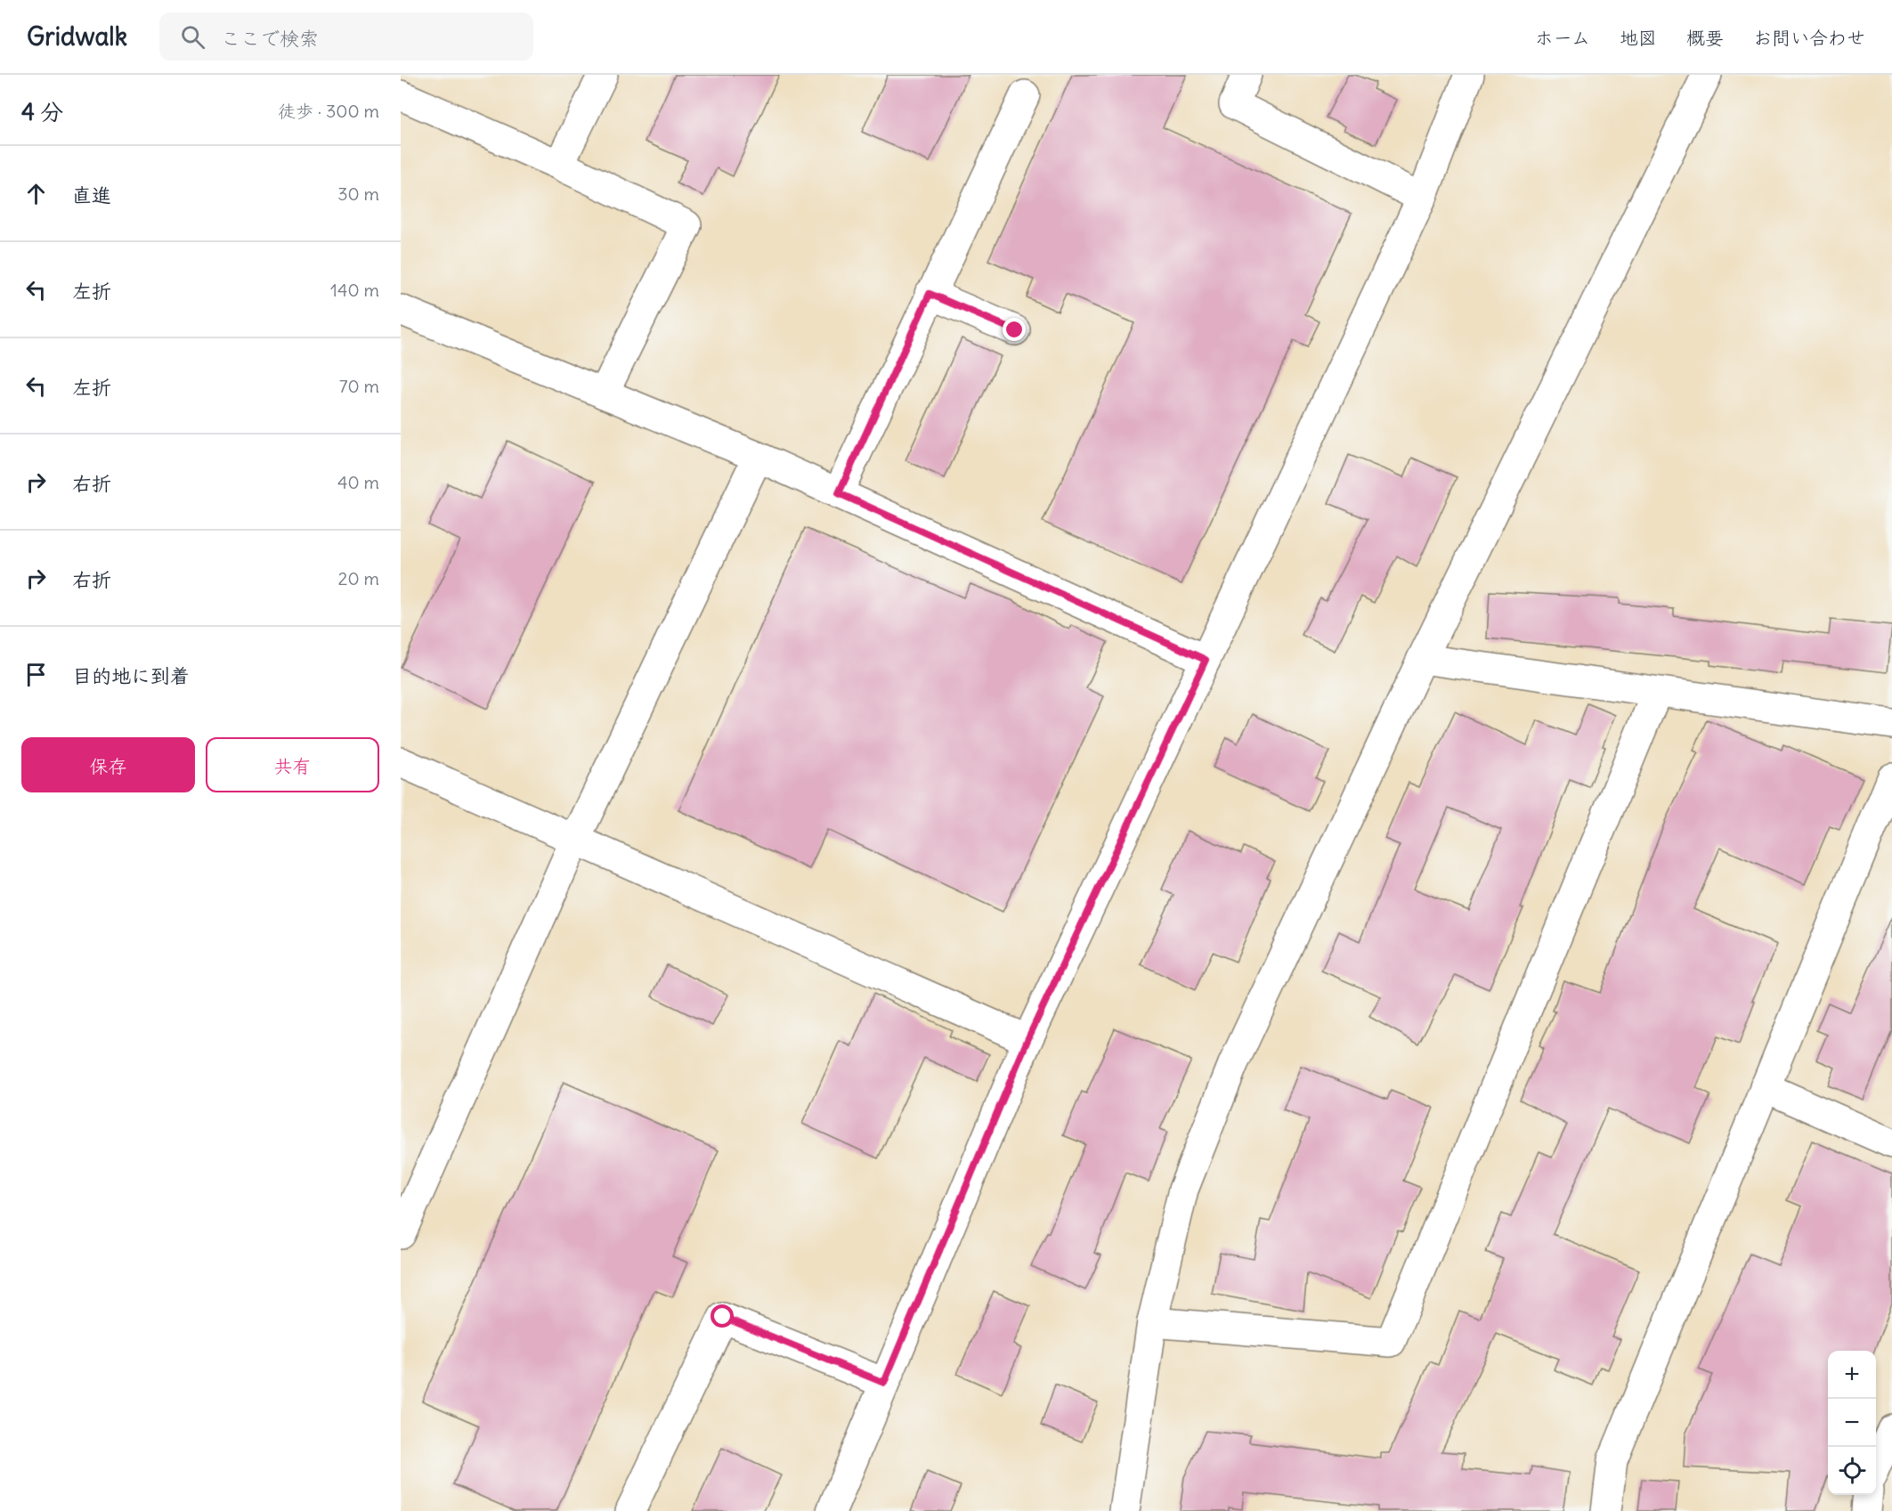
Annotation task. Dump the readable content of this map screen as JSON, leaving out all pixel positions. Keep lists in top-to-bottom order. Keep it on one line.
{"page":{"header":"Gridwalk","search":"ここで検索","nav":["ホーム","地図","概要","お問い合わせ"],"heading":["4 分","徒歩 · 300 m"],"list":[["直進","30 m"],["左折","140 m"],["左折","70 m"],["右折","40 m"],["右折","20 m"],"目的地に到着"],"buttons":["保存","共有"],"map_buttons":["+","−"]}}
